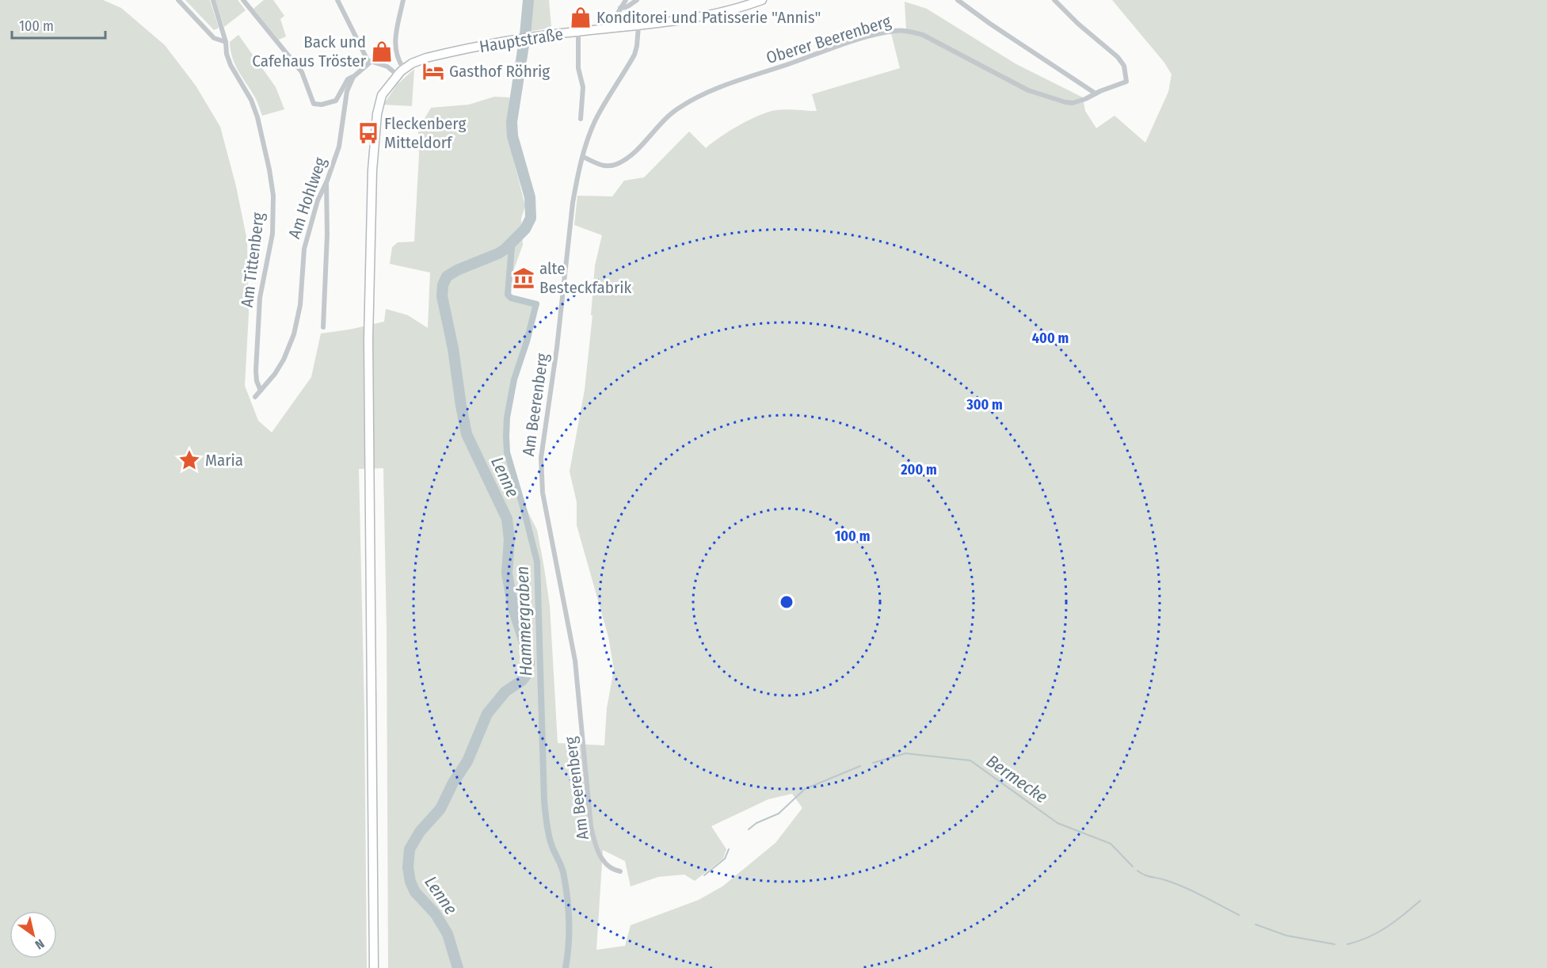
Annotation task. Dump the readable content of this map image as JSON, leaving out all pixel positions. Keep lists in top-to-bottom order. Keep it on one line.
{"streets":{"main road":["Hauptstraße"],"street":["Oberer Beerenberg","Am Hohlweg","Am Tittenberg","Am Beerenberg"]},"crossings":[["Oberer Beerenberg","Am Beerenberg"],["Hauptstraße","Am Beerenberg"],["Am Hohlweg","Am Tittenberg"]],"water":["Lenne","Hammergraben","Bermecke"],"places":{"shop":["Konditorei und Patisserie \"Annis\"","Back und Cafehaus Tröster"],"hotel":["Gasthof Röhrig"],"bus stop":["Fleckenberg Mitteldorf"],"museum":["alte Besteckfabrik"],"place":["Maria"]},"scale_bar":"100 m","north":"bottom right","rings":["400 m","300 m","200 m","100 m"]}
